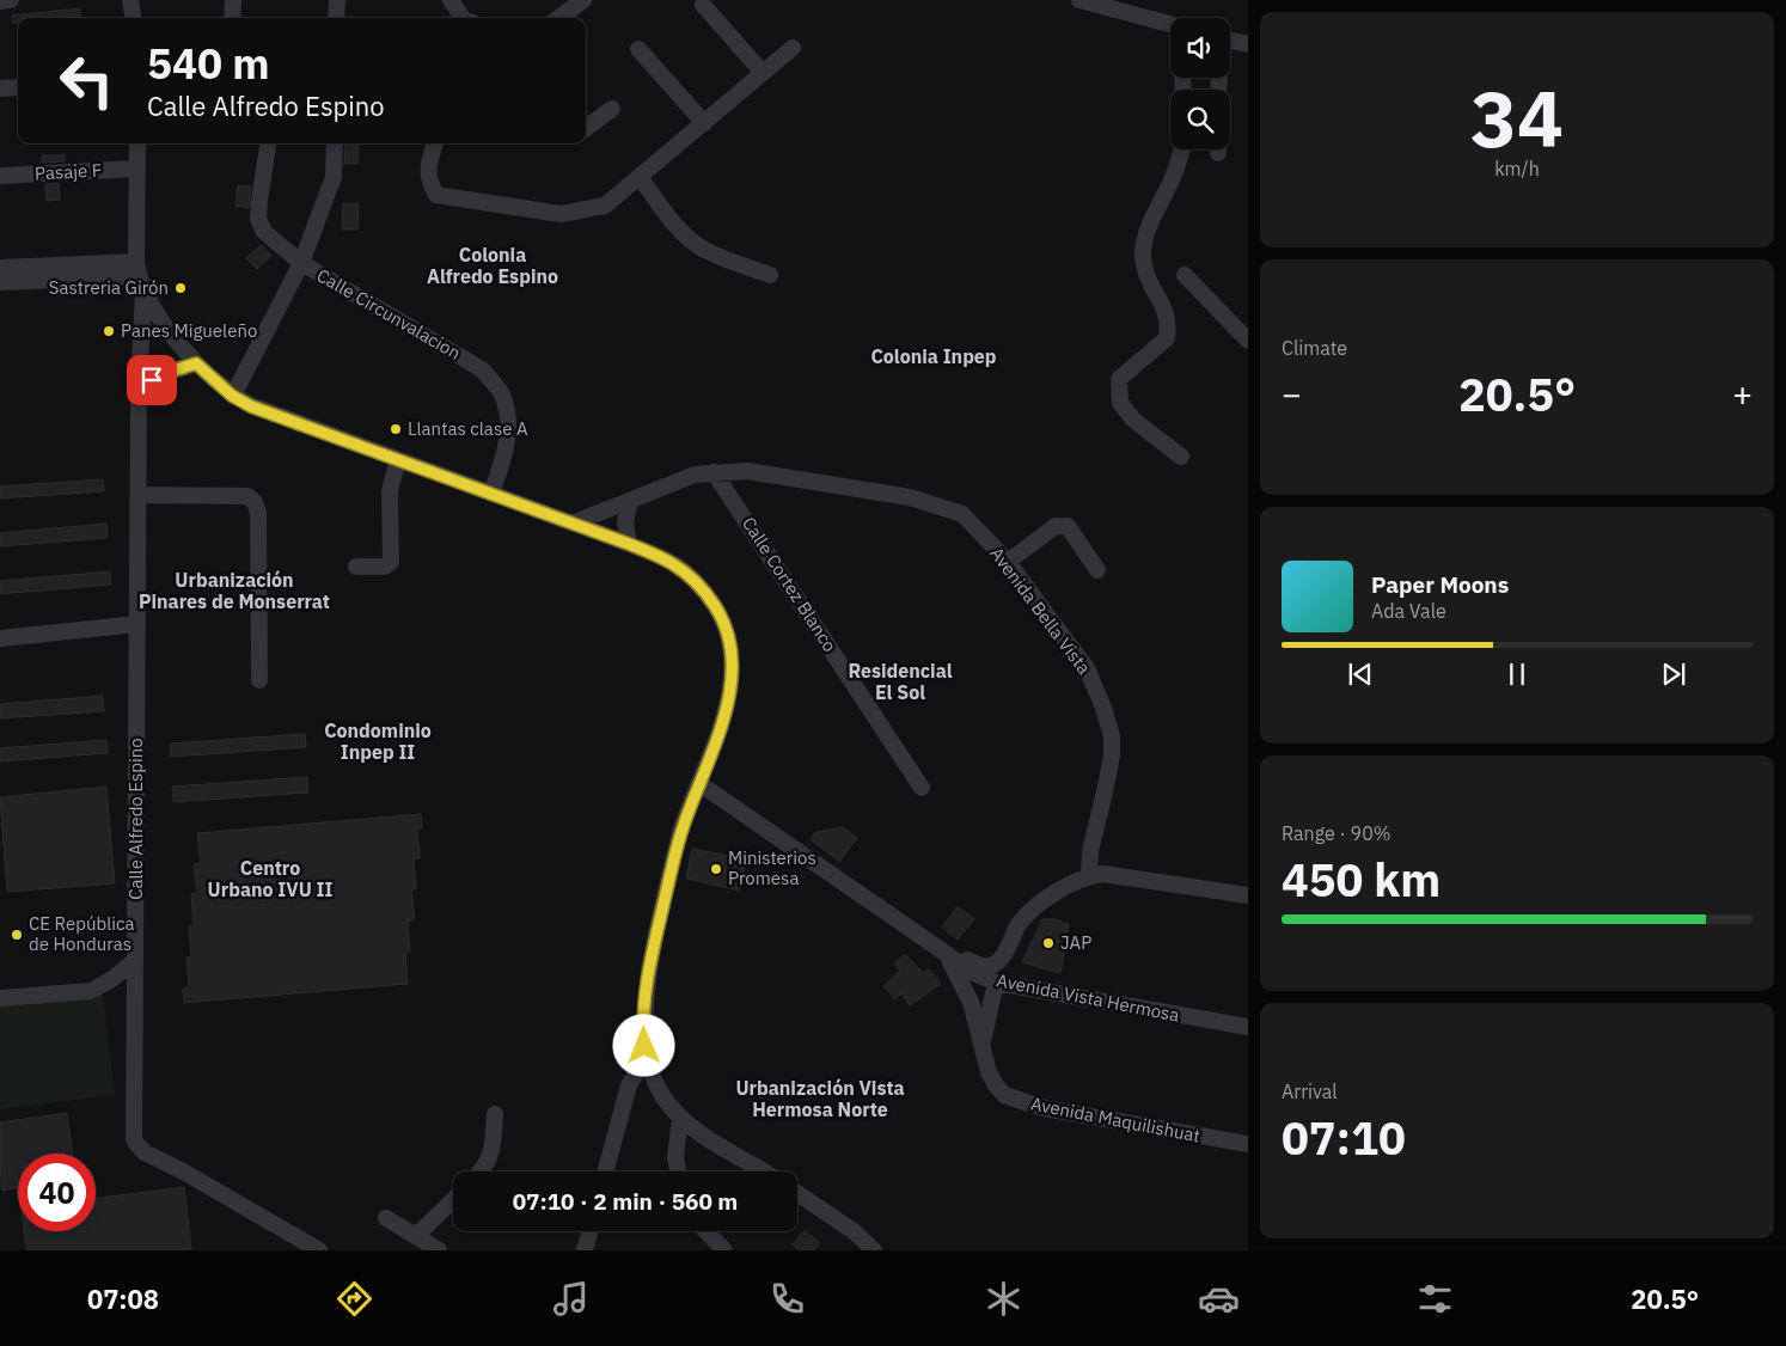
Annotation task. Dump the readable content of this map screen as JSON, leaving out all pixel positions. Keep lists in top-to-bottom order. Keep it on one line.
{"streets":{"street":["Pasaje F","Calle Circunvalacion","Calle Cortez Blanco","Avenida Bella Vista","Calle Alfredo Espino","Avenida Vista Hermosa","Avenida Maquilishuat"]},"crossings":[["Pasaje F","Calle Alfredo Espino"],["Calle Cortez Blanco","Avenida Bella Vista"],["Avenida Vista Hermosa","Avenida Maquilishuat"]],"districts":["Colonia Alfredo Espino","Colonia Inpep","Urbanización Pinares de Monserrat","Residencial El Sol","Condominio Inpep II","Centro Urbano IVU II","Urbanización Vista Hermosa Norte"],"places":["Sastreria Girón","Panes Migueleño","Llantas clase A","Ministerios Promesa","CE República de Honduras","JAP"],"page":{"tile":[["34","km/h"],"Climate",["Range · 90%","450 km"],["Arrival","07:10"]],"turn":["540 m","Calle Alfredo Espino"],"heat":["−","20.5°","+"],"song":["Paper Moons","Ada Vale"],"limit":"40","trip":"07:10 · 2 min · 560 m","tabs":["07:08","20.5°"]}}
